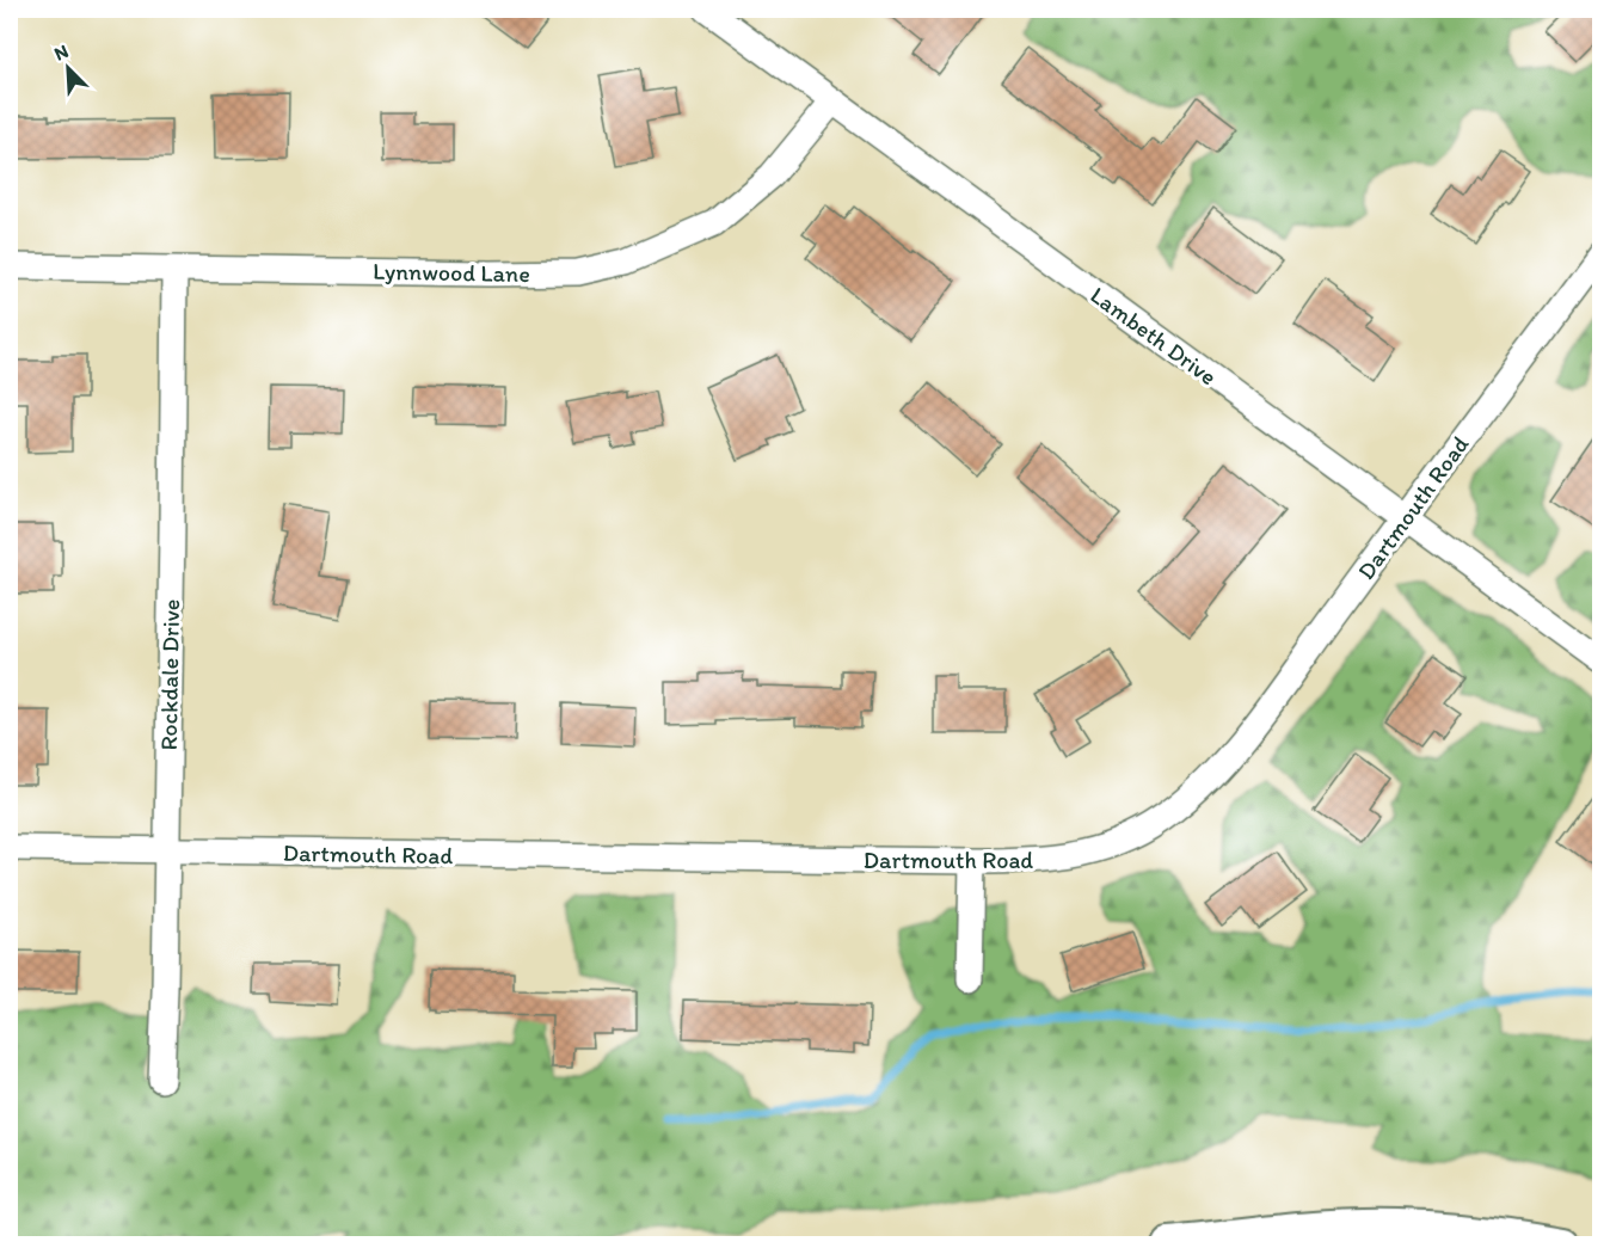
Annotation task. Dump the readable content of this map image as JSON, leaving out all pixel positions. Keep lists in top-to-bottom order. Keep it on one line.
{"streets":{"street":["Lynnwood Lane","Lambeth Drive","Dartmouth Road","Rockdale Drive"]},"crossings":[["Lynnwood Lane","Lambeth Drive"],["Lynnwood Lane","Rockdale Drive"],["Lambeth Drive","Dartmouth Road"],["Dartmouth Road","Rockdale Drive"]],"north":"top left"}
